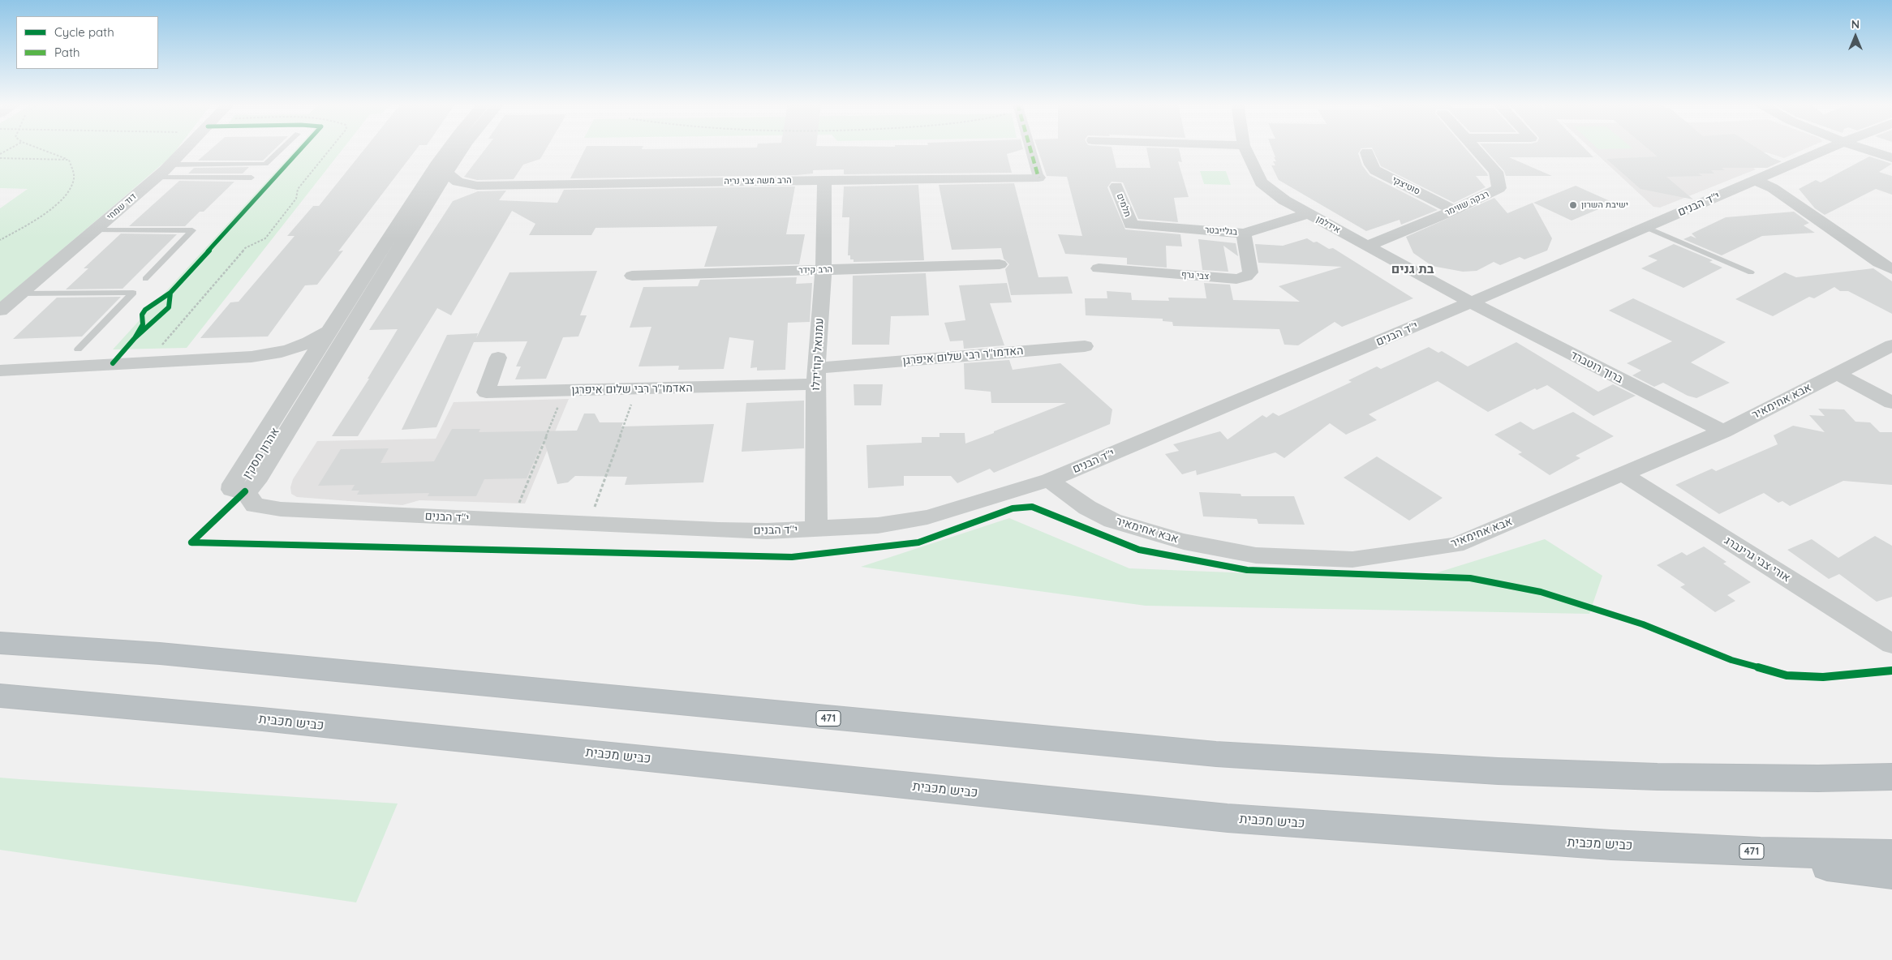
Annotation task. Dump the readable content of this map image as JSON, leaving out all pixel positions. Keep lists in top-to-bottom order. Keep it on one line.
{"streets":{"highway":["471","כביש מכבית"],"street":["הרב משה צבי נריה","סוטיצקי","רבקה שווימר","י\"ד הבנים","תלמים","דוד שמחי","אידלמן","בגלייבטר","הרב קידר","צבי גרף","עמנואל קוז'ידלו","האדמו\"ר רבי שלום איפרגן","ברוך רוטברד","אבא אחימאיר","אהרון מסקין","אורי צבי גרינברג"]},"crossings":[["הרב משה צבי נריה","עמנואל קוז'ידלו"],["הרב משה צבי נריה","אהרון מסקין"],["סוטיצקי","רבקה שווימר"],["רבקה שווימר","אידלמן"],["י\"ד הבנים","אידלמן"],["י\"ד הבנים","עמנואל קוז'ידלו"],["י\"ד הבנים","ברוך רוטברד"],["י\"ד הבנים","אבא אחימאיר"],["י\"ד הבנים","אהרון מסקין"],["תלמים","בגלייבטר"],["אידלמן","בגלייבטר"],["אידלמן","ברוך רוטברד"],["בגלייבטר","צבי גרף"],["הרב קידר","עמנואל קוז'ידלו"],["עמנואל קוז'ידלו","האדמו\"ר רבי שלום איפרגן"],["ברוך רוטברד","אבא אחימאיר"],["אבא אחימאיר","אורי צבי גרינברג"]],"districts":["בת גנים"],"places":["ישיבת השרון"],"legend":["Cycle path","Path"],"north":"top"}
